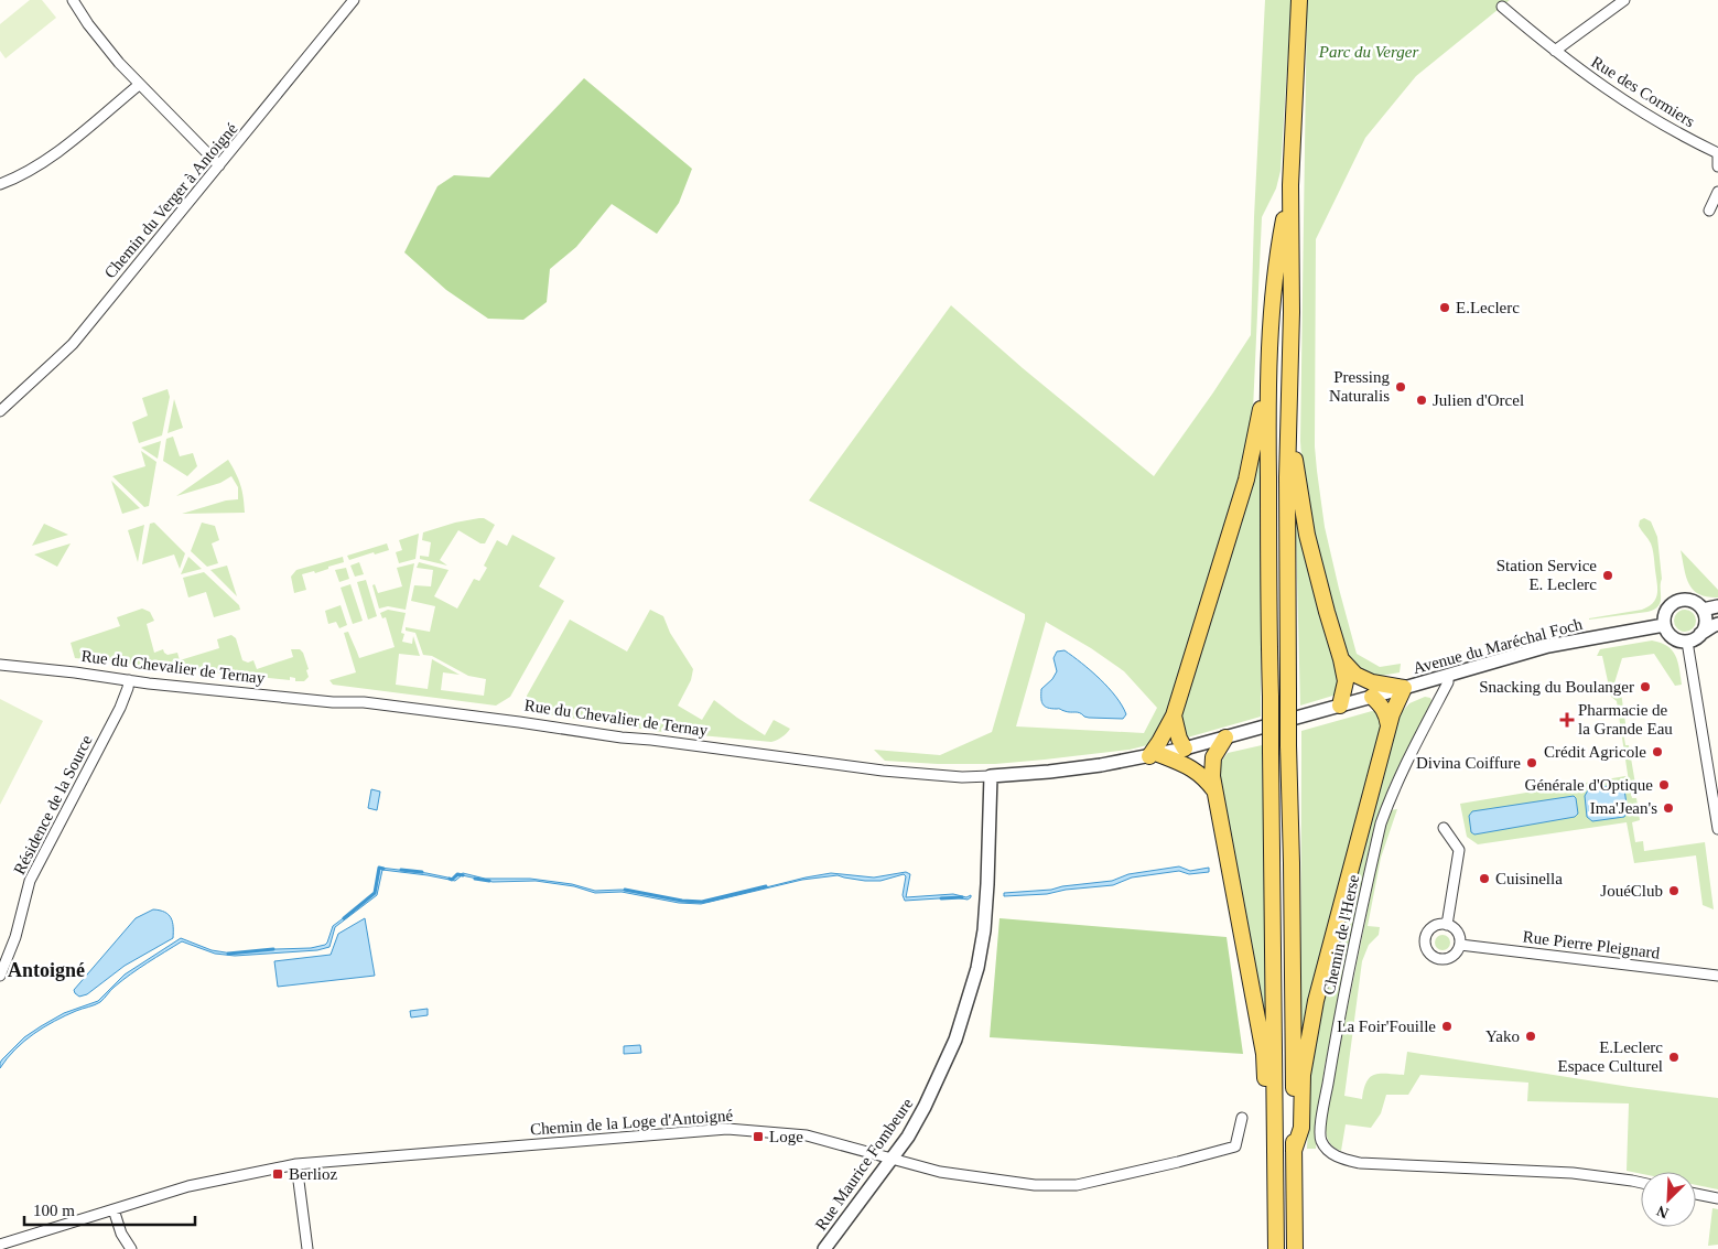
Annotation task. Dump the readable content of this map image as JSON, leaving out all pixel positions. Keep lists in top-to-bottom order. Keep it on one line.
{"streets":{"street":["Rue des Cormiers","Chemin du Verger à Antoigné","Avenue du Maréchal Foch","Rue du Chevalier de Ternay","Résidence de la Source","Chemin de l'Herse","Rue Pierre Pleignard","Chemin de la Loge d'Antoigné","Rue Maurice Fombeure"]},"crossings":[["Avenue du Maréchal Foch","Rue du Chevalier de Ternay"],["Avenue du Maréchal Foch","Chemin de l'Herse"],["Rue du Chevalier de Ternay","Résidence de la Source"],["Rue du Chevalier de Ternay","Rue Maurice Fombeure"],["Chemin de la Loge d'Antoigné","Rue Maurice Fombeure"]],"districts":["Antoigné"],"parks":["Parc du Verger"],"places":{"other":["E.Leclerc","Pressing Naturalis","Julien d'Orcel","Station Service E. Leclerc","Snacking du Boulanger","Crédit Agricole","Divina Coiffure","Générale d'Optique","Ima'Jean's","Cuisinella","JouéClub","La Foir'Fouille","Yako","E.Leclerc Espace Culturel"],"health":["Pharmacie de la Grande Eau"],"transit":["Loge","Berlioz"]},"scale_bar":"100 m","north":"bottom left"}
